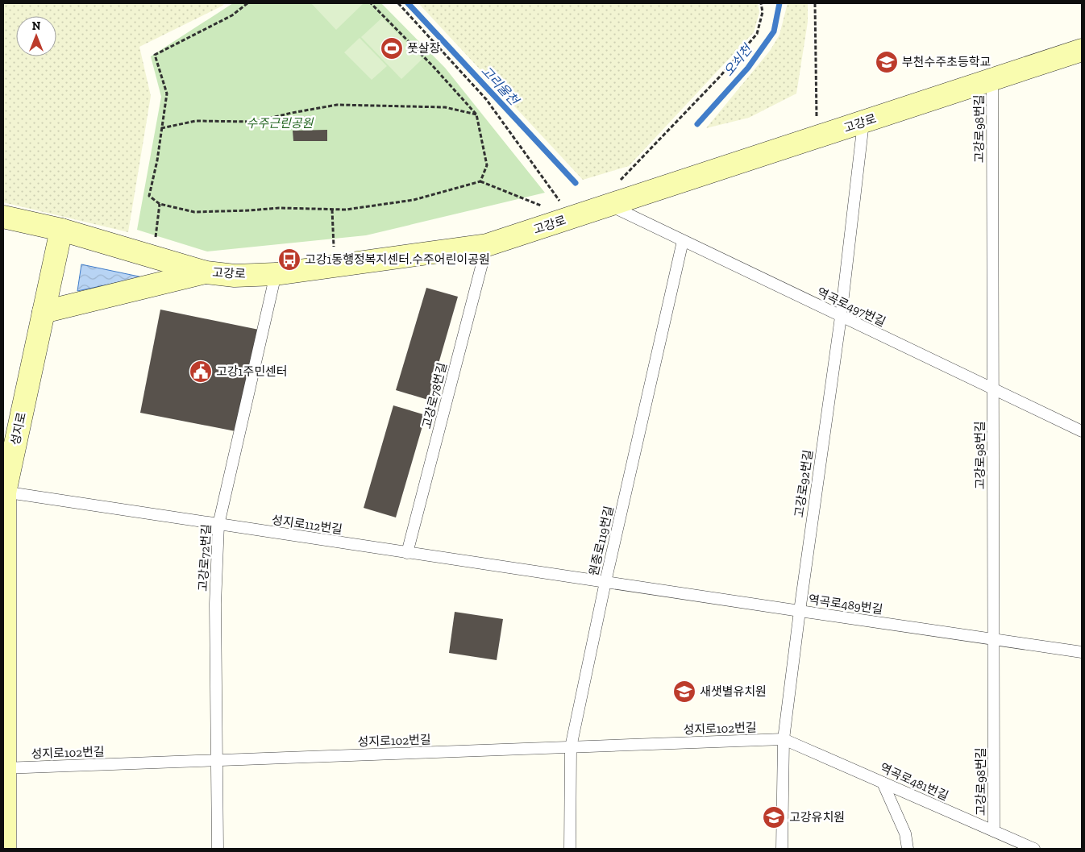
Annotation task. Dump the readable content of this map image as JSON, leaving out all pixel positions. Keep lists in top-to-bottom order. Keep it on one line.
{"streets":{"street":["고강로","성지로"],"lane":["고강로98번길","역곡로497번길","고강로78번길","고강로92번길","성지로112번길","원종로119번길","고강로72번길","역곡로489번길","성지로102번길","역곡로481번길"]},"crossings":[["고강로","고강로98번길"],["고강로","역곡로497번길"],["고강로","고강로78번길"],["고강로","성지로"],["고강로","고강로92번길"],["고강로","고강로72번길"],["고강로98번길","역곡로497번길"],["고강로98번길","역곡로489번길"],["고강로98번길","역곡로481번길"],["역곡로497번길","고강로92번길"],["역곡로497번길","원종로119번길"],["고강로78번길","성지로112번길"],["성지로","성지로112번길"],["성지로","성지로102번길"],["고강로92번길","역곡로489번길"],["고강로92번길","성지로102번길"],["고강로92번길","역곡로481번길"],["성지로112번길","원종로119번길"],["성지로112번길","고강로72번길"],["성지로112번길","역곡로489번길"],["원종로119번길","역곡로489번길"],["원종로119번길","성지로102번길"],["고강로72번길","성지로102번길"],["성지로102번길","역곡로481번길"]],"water":["오쇠천","고리울천"],"parks":["수주근린공원"],"places":{"sports":["풋살장"],"school or university":["부천수주초등학교","새샛별유치원","고강유치원"],"bus stop":["고강1동행정복지센터.수주어린이공원"],"public building":["고강1주민센터"]},"north":"top"}
